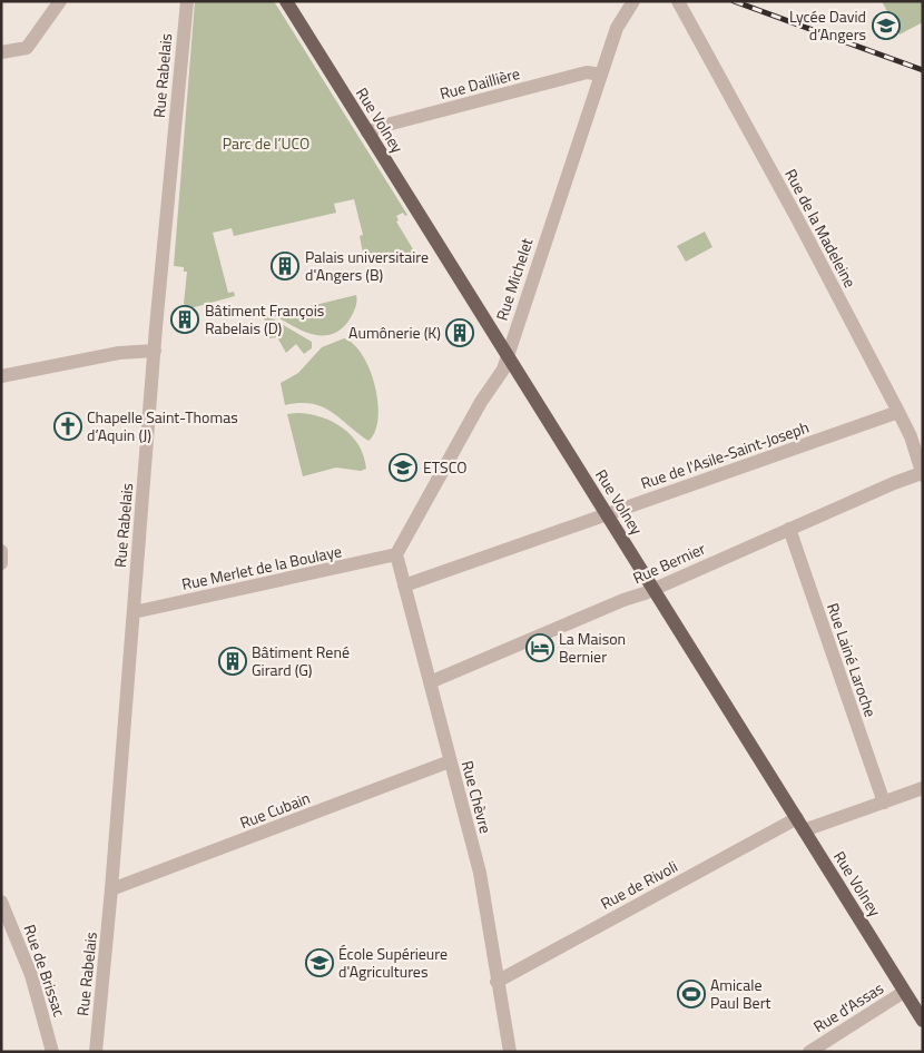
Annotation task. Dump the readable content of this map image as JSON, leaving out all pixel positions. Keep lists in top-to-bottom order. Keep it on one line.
{"streets":{"main road":["Rue Volney"],"street":["Rue Rabelais","Rue Daillière","Rue de la Madeleine","Rue Michelet","Rue de l'Asile-Saint-Joseph","Rue Bernier","Rue Merlet de la Boulaye","Rue Lainé Laroche","Rue Chèvre","Rue Cubain","Rue de Rivoli","Rue de Brissac","Rue d'Assas"]},"crossings":[["Rue Rabelais","Rue Merlet de la Boulaye"],["Rue Rabelais","Rue Cubain"],["Rue Daillière","Rue Volney"],["Rue Daillière","Rue Michelet"],["Rue Volney","Rue Michelet"],["Rue Volney","Rue de l'Asile-Saint-Joseph"],["Rue Volney","Rue Bernier"],["Rue Volney","Rue de Rivoli"],["Rue Volney","Rue d'Assas"],["Rue de la Madeleine","Rue de l'Asile-Saint-Joseph"],["Rue de la Madeleine","Rue Bernier"],["Rue Michelet","Rue Merlet de la Boulaye"],["Rue Michelet","Rue Chèvre"],["Rue de l'Asile-Saint-Joseph","Rue Chèvre"],["Rue Bernier","Rue Lainé Laroche"],["Rue Bernier","Rue Chèvre"],["Rue Merlet de la Boulaye","Rue Chèvre"],["Rue Lainé Laroche","Rue de Rivoli"],["Rue Chèvre","Rue Cubain"],["Rue Chèvre","Rue de Rivoli"]],"parks":["Parc de l’UCO"],"places":{"school or university":["Lycée David d’Angers","ETSCO","École Supérieure d'Agricultures"],"building":["Palais universitaire d'Angers (B)","Bâtiment François Rabelais (D)","Aumônerie (K)","Bâtiment René Girard (G)"],"church":["Chapelle Saint-Thomas d’Aquin (J)"],"hotel":["La Maison Bernier"],"sports":["Amicale Paul Bert"]}}
